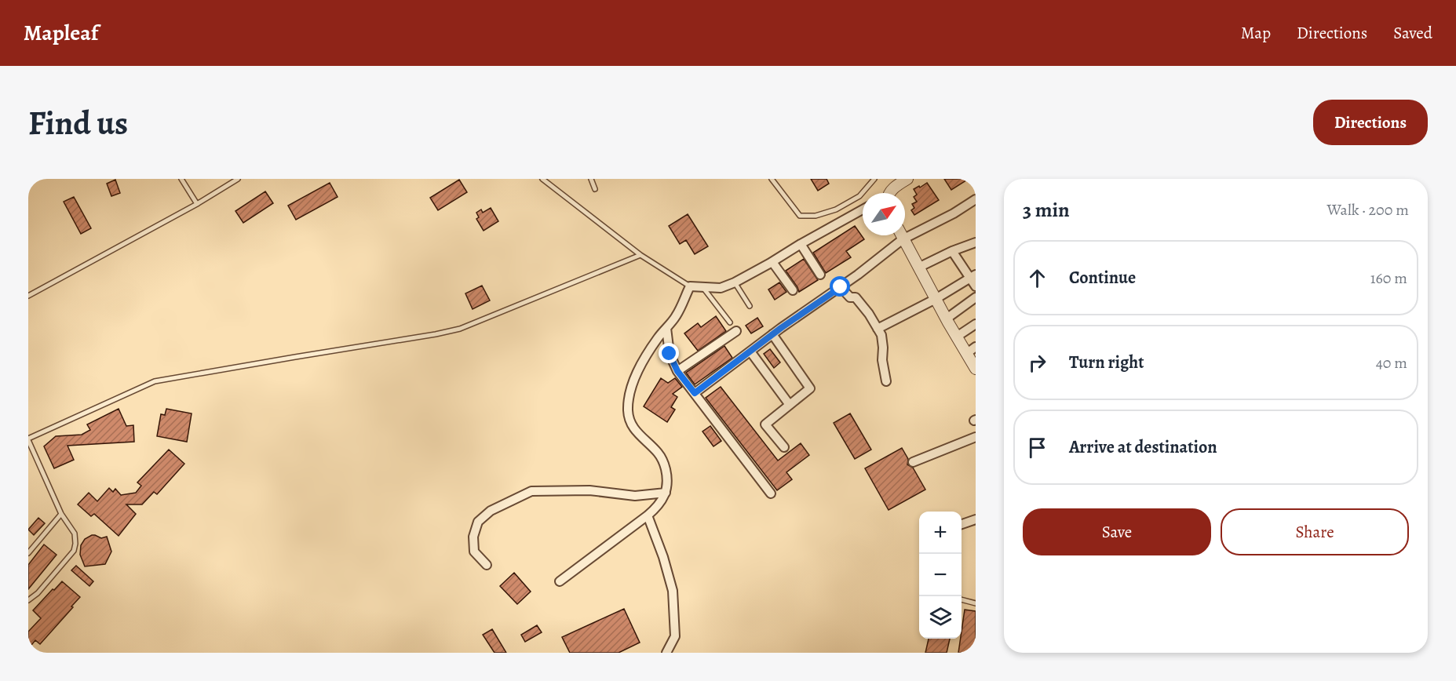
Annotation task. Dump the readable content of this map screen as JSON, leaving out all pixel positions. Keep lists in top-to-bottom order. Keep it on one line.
{"north":"top right","page":{"header":"Mapleaf","nav":["Map","Directions","Saved"],"buttons":["Directions",["Save","Share"]],"title":"Find us","heading":["3 min","Walk · 200 m"],"list":[["Continue","160 m"],["Turn right","40 m"],"Arrive at destination"],"map_buttons":["+","−"]}}
